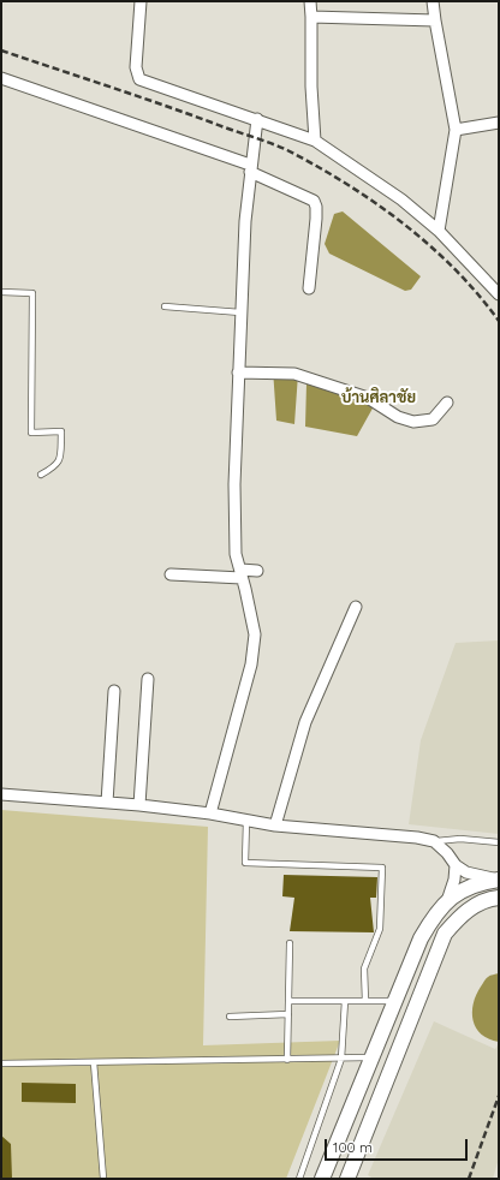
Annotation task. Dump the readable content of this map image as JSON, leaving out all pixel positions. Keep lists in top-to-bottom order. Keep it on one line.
{"districts":["บ้านศิลาชัย"],"scale_bar":"100 m"}
